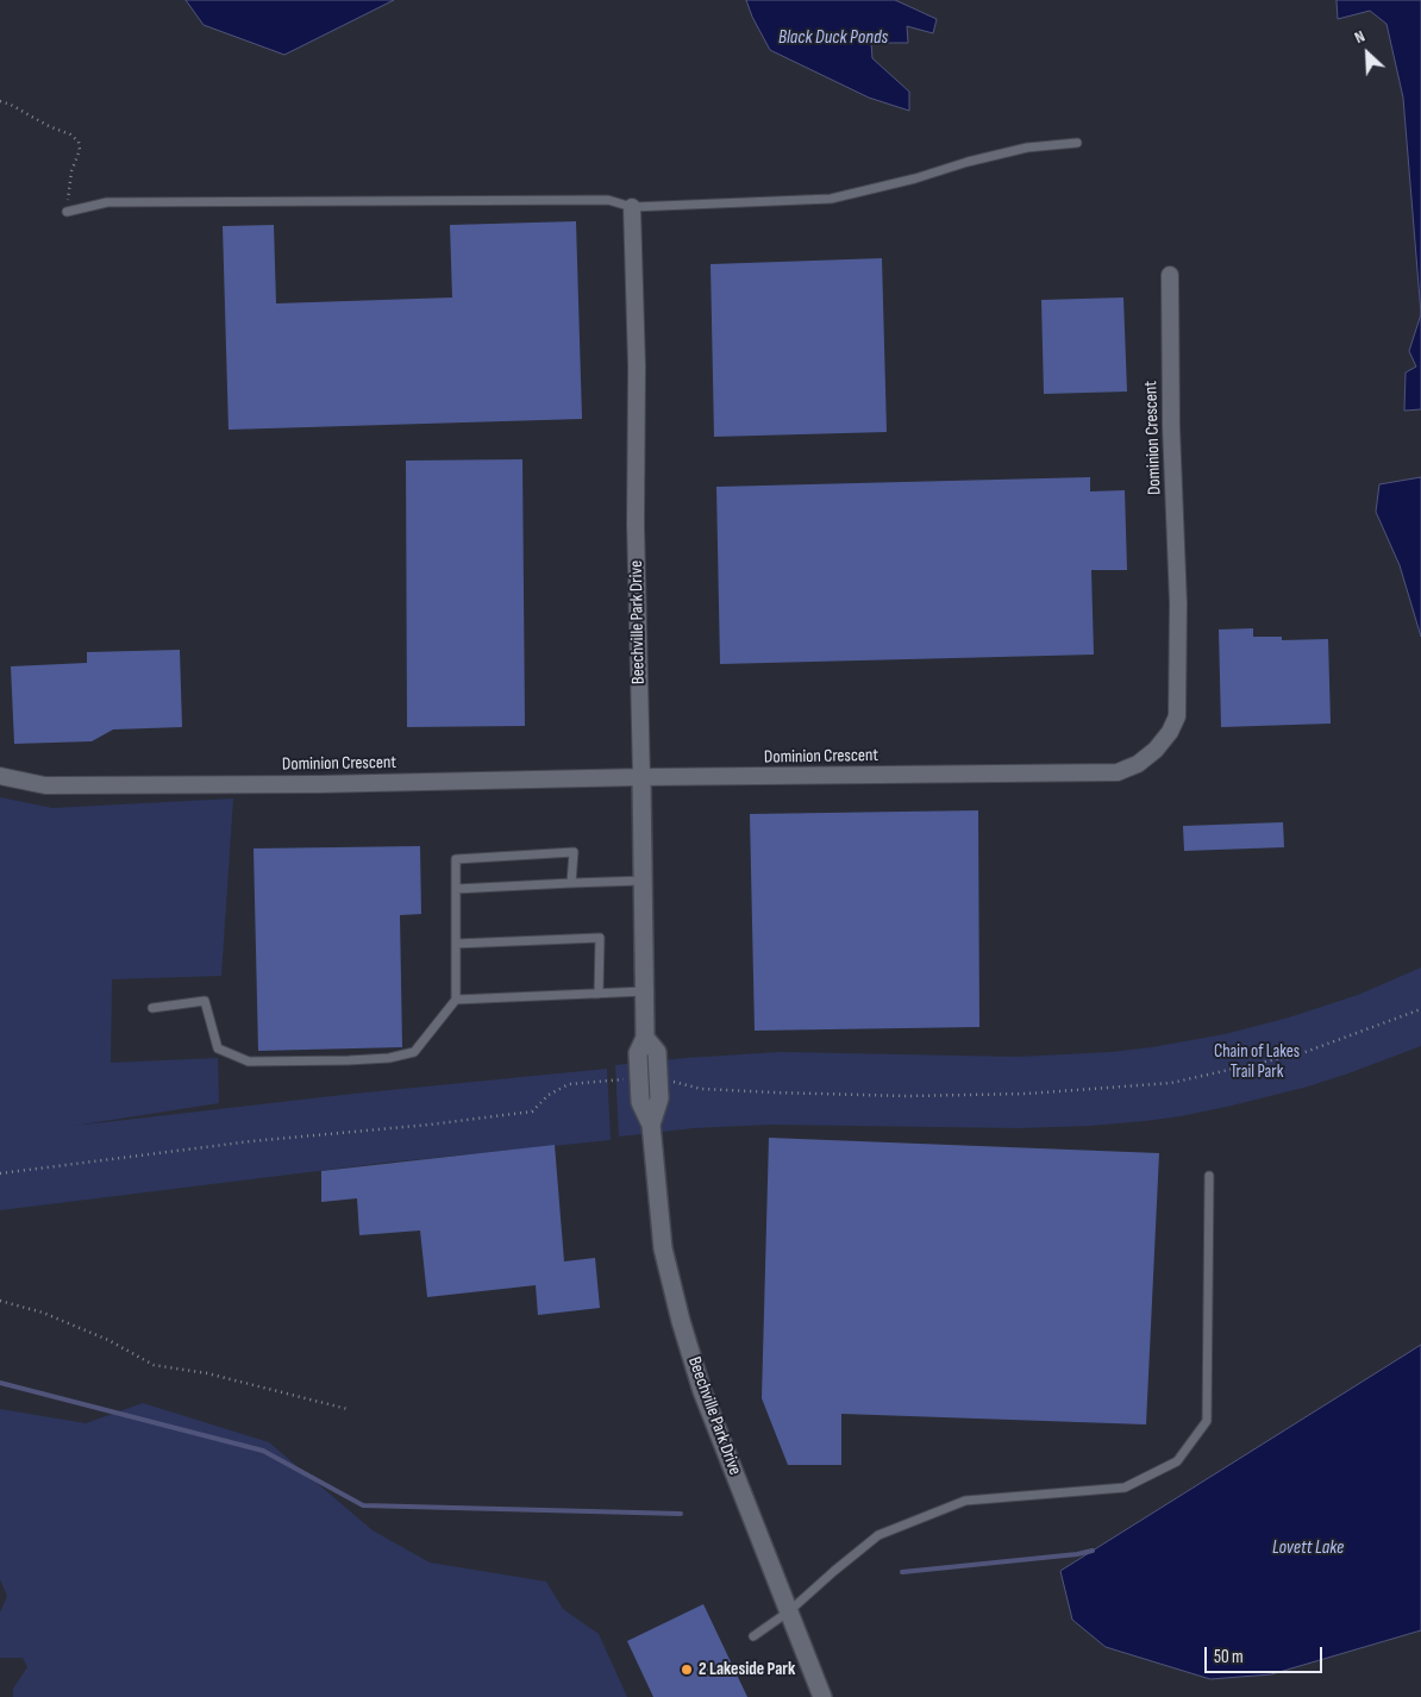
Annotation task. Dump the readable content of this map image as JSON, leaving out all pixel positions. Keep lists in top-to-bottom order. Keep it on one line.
{"streets":{"street":["Dominion Crescent","Beechville Park Drive"]},"crossings":[["Dominion Crescent","Beechville Park Drive"]],"water":["Black Duck Ponds","Lovett Lake"],"parks":["Chain of Lakes Trail Park"],"places":["2 Lakeside Park"],"scale_bar":"50 m","north":"top left"}
